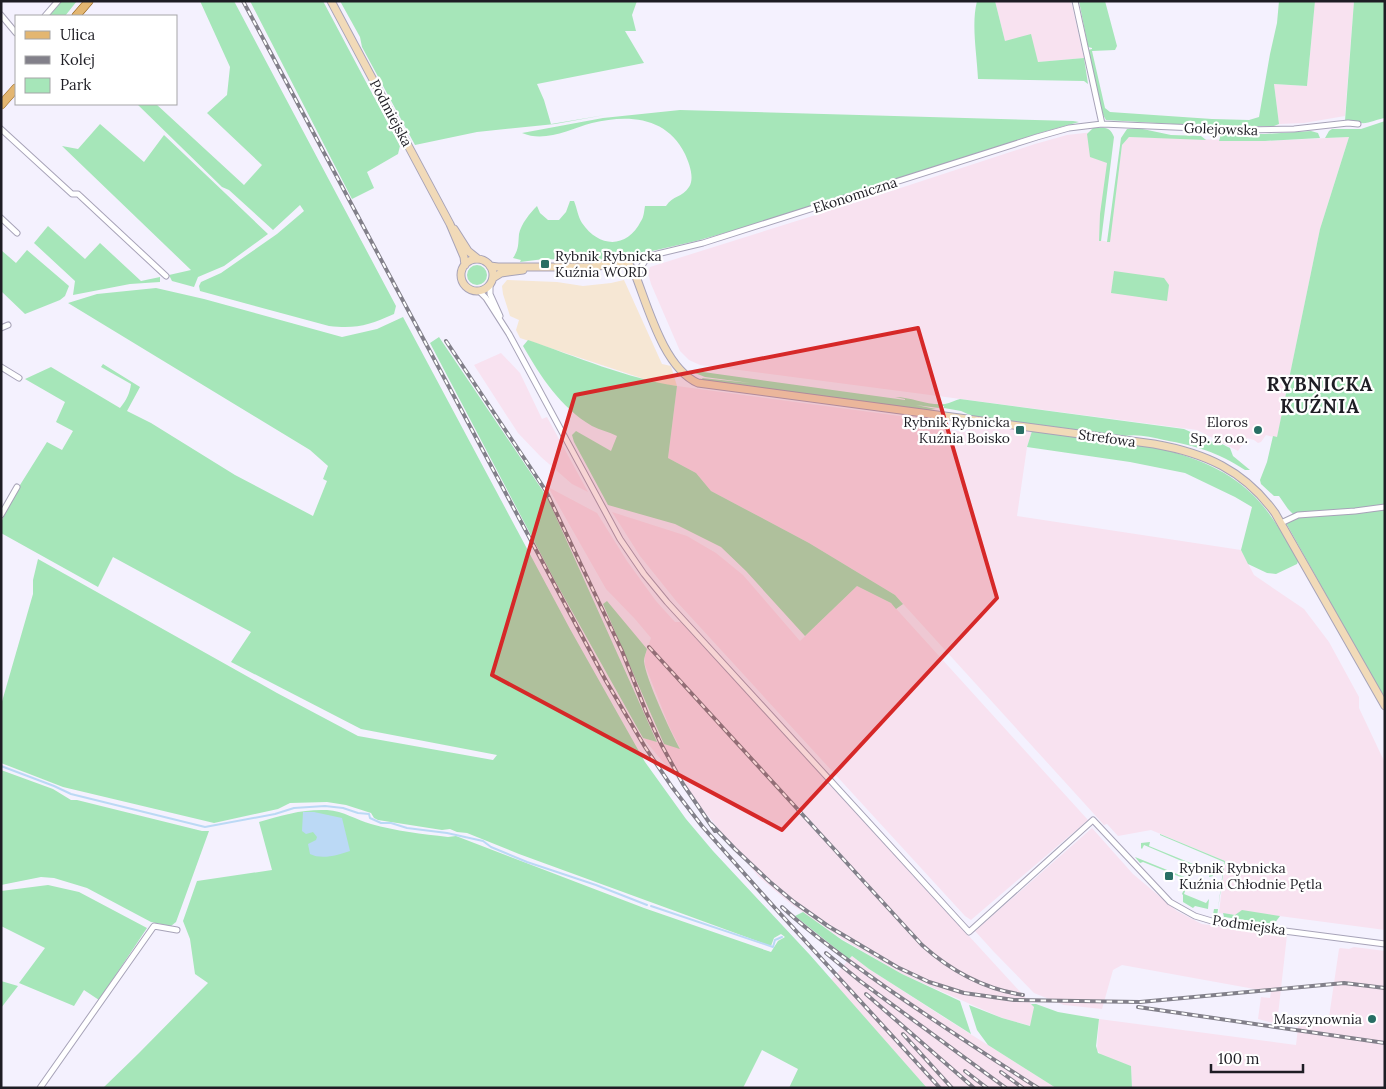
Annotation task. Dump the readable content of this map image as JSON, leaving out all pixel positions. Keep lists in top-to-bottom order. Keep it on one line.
{"streets":{"street":["Podmiejska","Golejowska","Ekonomiczna","Strefowa"]},"crossings":[["Podmiejska","Ekonomiczna"],["Golejowska","Ekonomiczna"]],"districts":["RYBNICKA KUŹNIA"],"places":{"transit":["Rybnik Rybnicka Kuźnia WORD","Rybnik Rybnicka Kuźnia Boisko","Rybnik Rybnicka Kuźnia Chłodnie Pętla"],"other":["Eloros Sp. z o.o.","Maszynownia"]},"legend":["Ulica","Kolej","Park"],"scale_bar":"100 m"}
